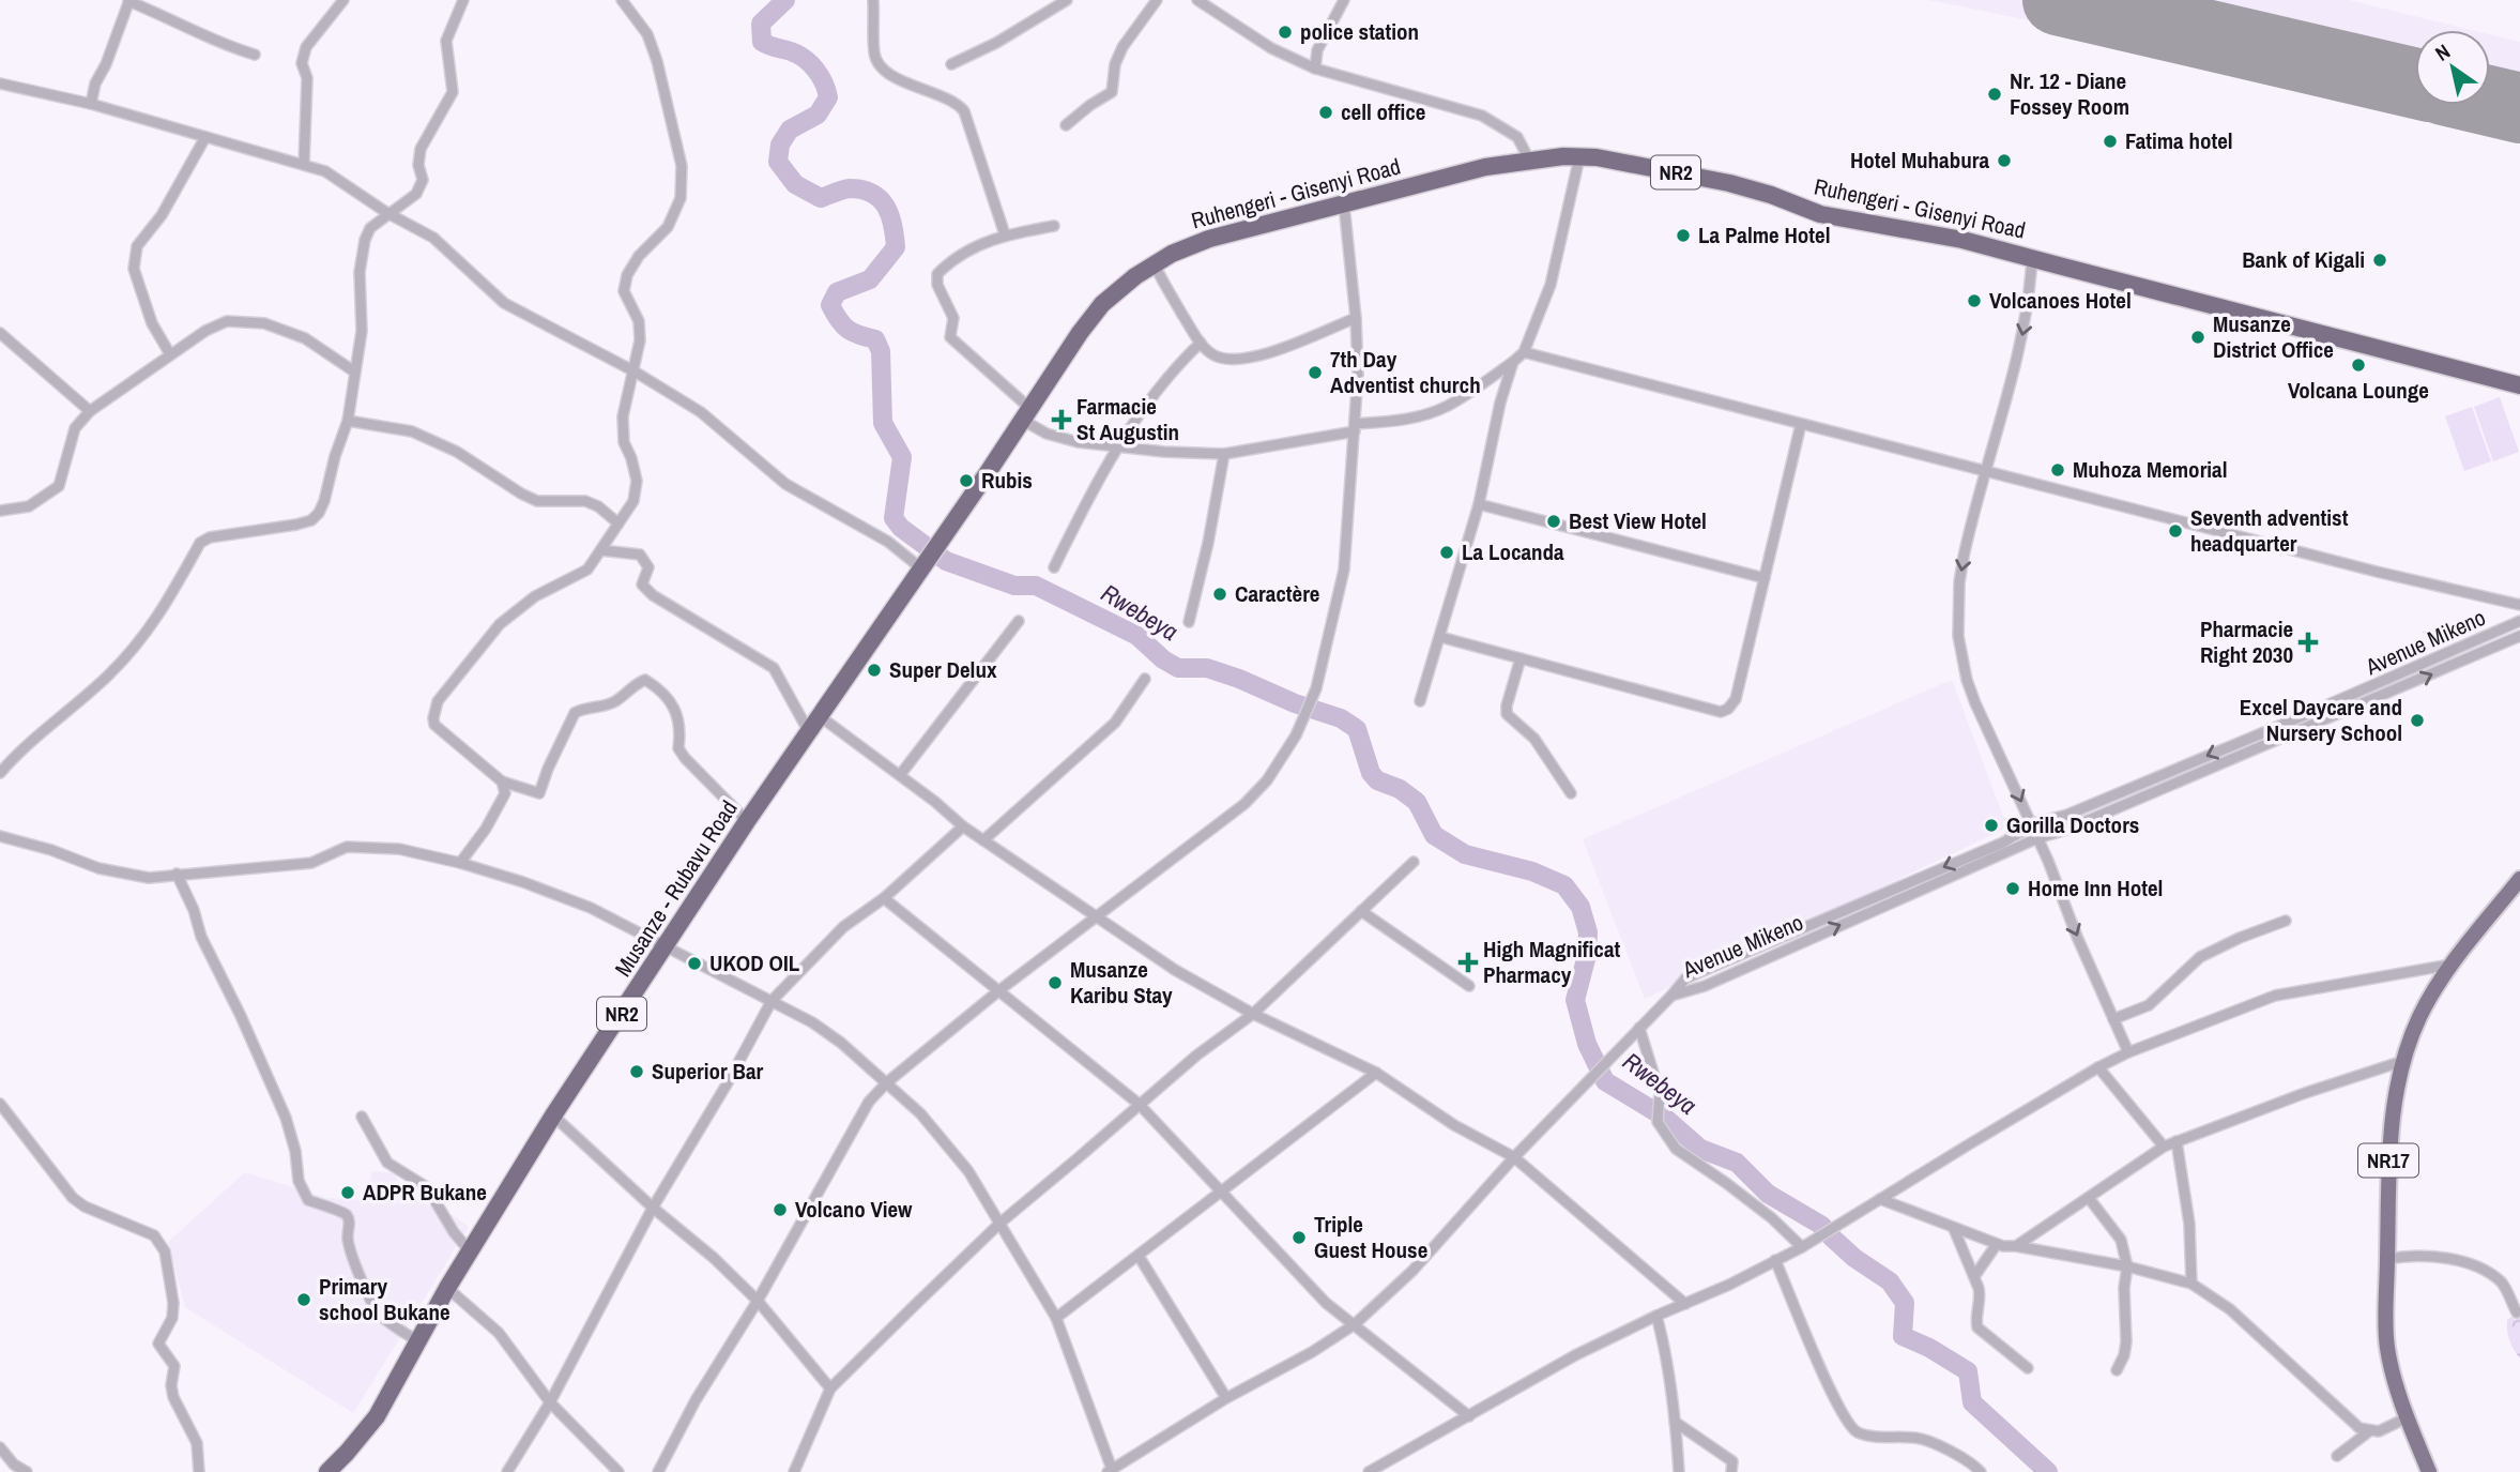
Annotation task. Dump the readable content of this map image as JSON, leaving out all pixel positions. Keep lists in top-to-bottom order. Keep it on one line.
{"streets":{"highway":["NR2","Ruhengeri - Gisenyi Road","Musanze - Rubavu Road"],"main road":["NR17"],"street":["Avenue Mikeno"]},"crossings":[["Ruhengeri - Gisenyi Road","Musanze - Rubavu Road"]],"water":["Rwebeya"],"places":{"other":["police station","Nr. 12 - Diane Fossey Room","cell office","Fatima hotel","Hotel Muhabura","La Palme Hotel","Bank of Kigali","Volcanoes Hotel","Musanze District Office","Volcana Lounge","7th Day Adventist church","Muhoza Memorial","Rubis","Best View Hotel","Seventh adventist headquarter","La Locanda","Caractère","Super Delux","Excel Daycare and Nursery School","Gorilla Doctors","Home Inn Hotel","UKOD OIL","Musanze Karibu Stay","Superior Bar","ADPR Bukane","Volcano View","Triple Guest House","Primary school Bukane"],"health":["Farmacie St Augustin","Pharmacie Right 2030","High Magnificat Pharmacy"]},"north":"top left"}
